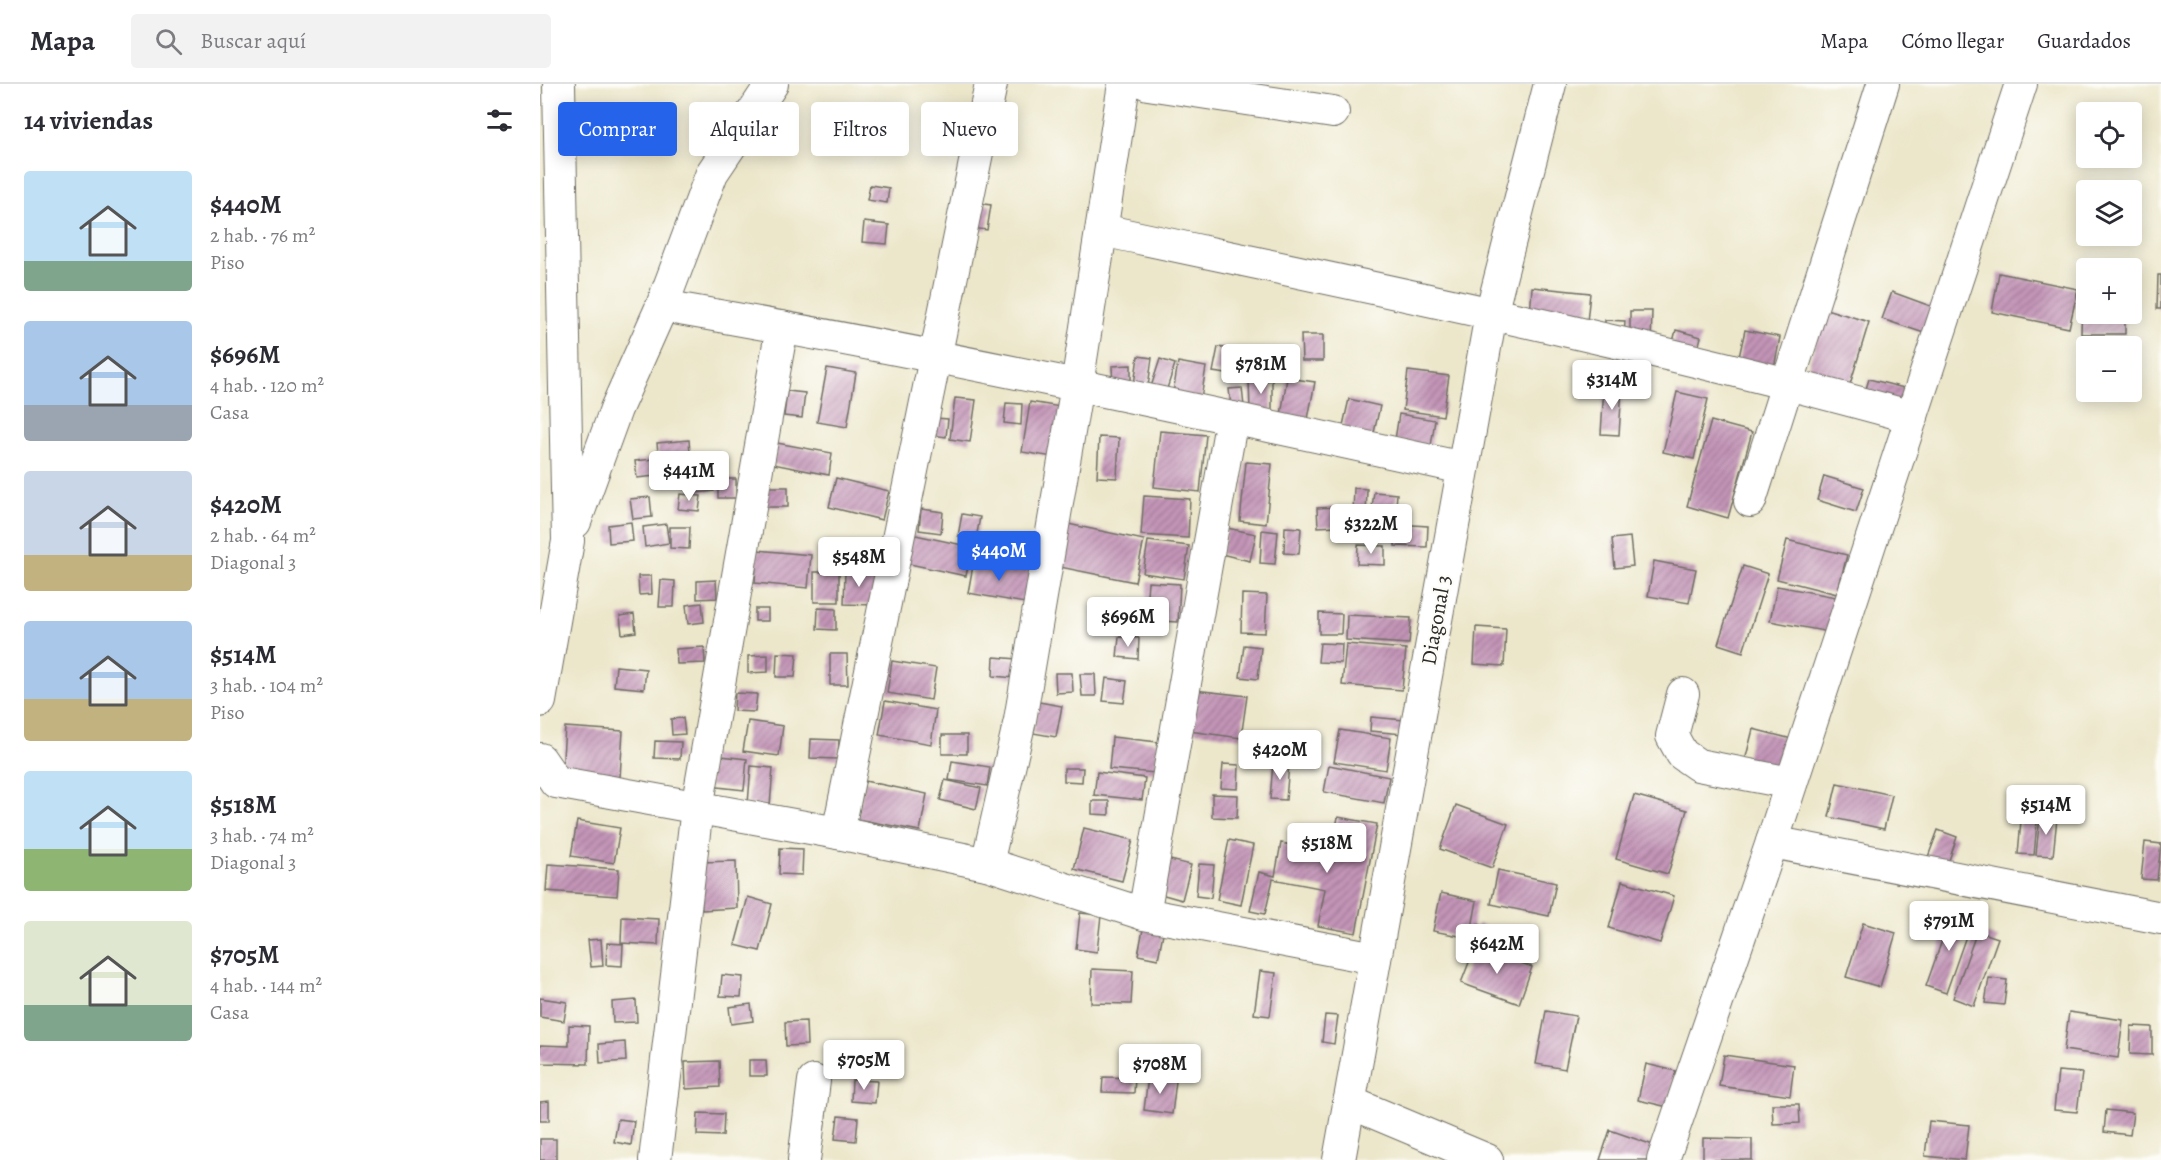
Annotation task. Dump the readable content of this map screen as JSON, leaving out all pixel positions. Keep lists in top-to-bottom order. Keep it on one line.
{"streets":{"street":["Diagonal 3"]},"page":{"header":"Mapa","search":"Buscar aquí","nav":["Mapa","Cómo llegar","Guardados"],"heading":"14 viviendas","map_buttons":["+","−"],"chip":["Comprar","Alquilar","Filtros","Nuevo"],"list":[{"name":"$440M","note":"2 hab. · 76 m² · Piso"},{"name":"$696M","note":"4 hab. · 120 m² · Casa"},{"name":"$420M","note":"2 hab. · 64 m² · Diagonal 3"},{"name":"$514M","note":"3 hab. · 104 m² · Piso"},{"name":"$518M","note":"3 hab. · 74 m² · Diagonal 3"},{"name":"$705M","note":"4 hab. · 144 m² · Casa"}],"price":["$781M","$314M","$441M","$322M","$440M","$548M","$696M","$420M","$514M","$518M","$791M","$642M","$705M","$708M"]}}
